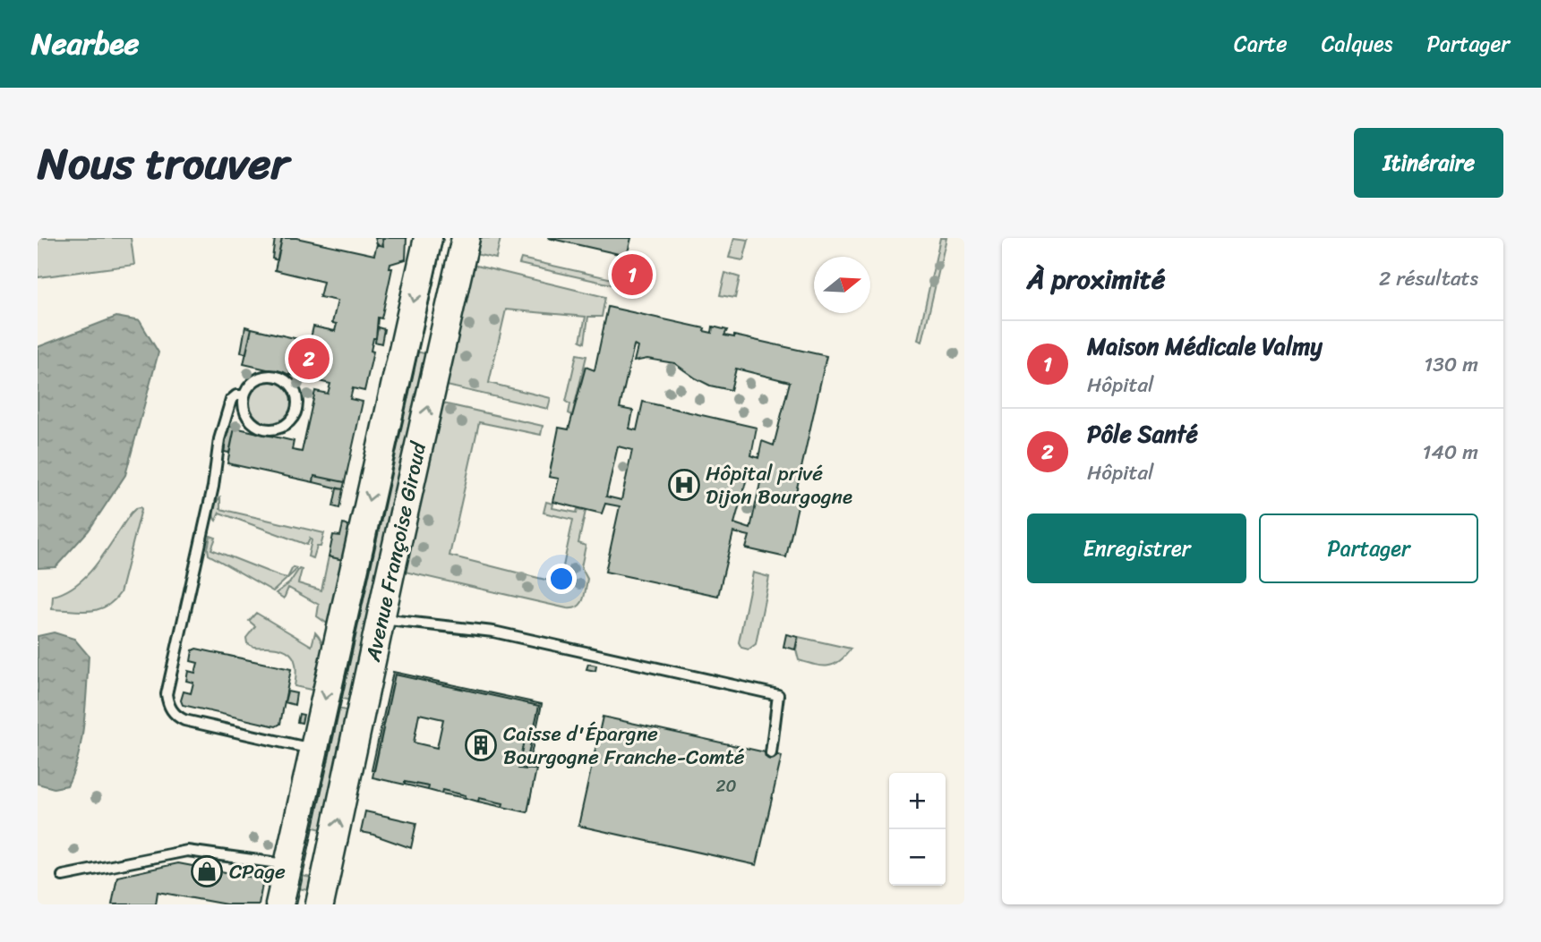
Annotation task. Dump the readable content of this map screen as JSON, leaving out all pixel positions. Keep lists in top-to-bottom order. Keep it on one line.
{"streets":{"street":["Avenue Françoise Giroud"]},"places":{"hospital":["Hôpital privé Dijon Bourgogne"],"building":["Caisse d'Épargne Bourgogne Franche-Comté"],"shop":["CPage"]},"house_numbers":["20"],"north":"right","page":{"header":"Nearbee","nav":["Carte","Calques","Partager"],"title":"Nous trouver","buttons":["Itinéraire",["Enregistrer","Partager"]],"heading":["À proximité","2 résultats"],"pins":["1","2"],"list":[{"mark":"1","name":"Maison Médicale Valmy","note":"Hôpital","value":"130 m"},{"mark":"2","name":"Pôle Santé","note":"Hôpital","value":"140 m"}],"map_buttons":["+","−"]}}
